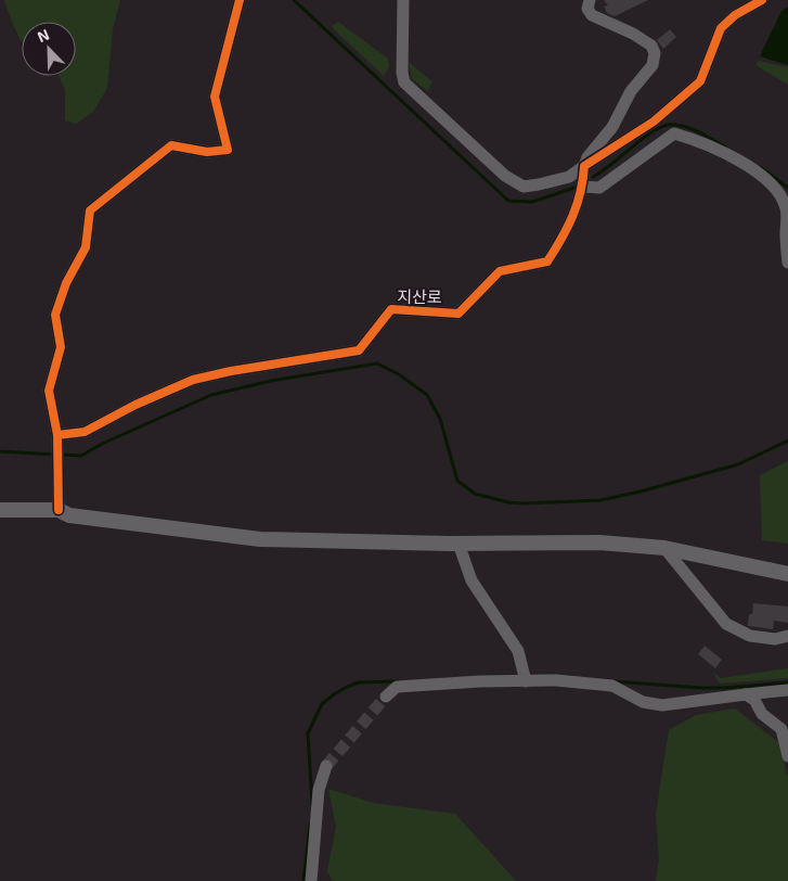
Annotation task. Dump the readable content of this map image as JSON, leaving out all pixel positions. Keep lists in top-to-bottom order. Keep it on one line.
{"streets":{"street":["지산로"]},"north":"top left"}
